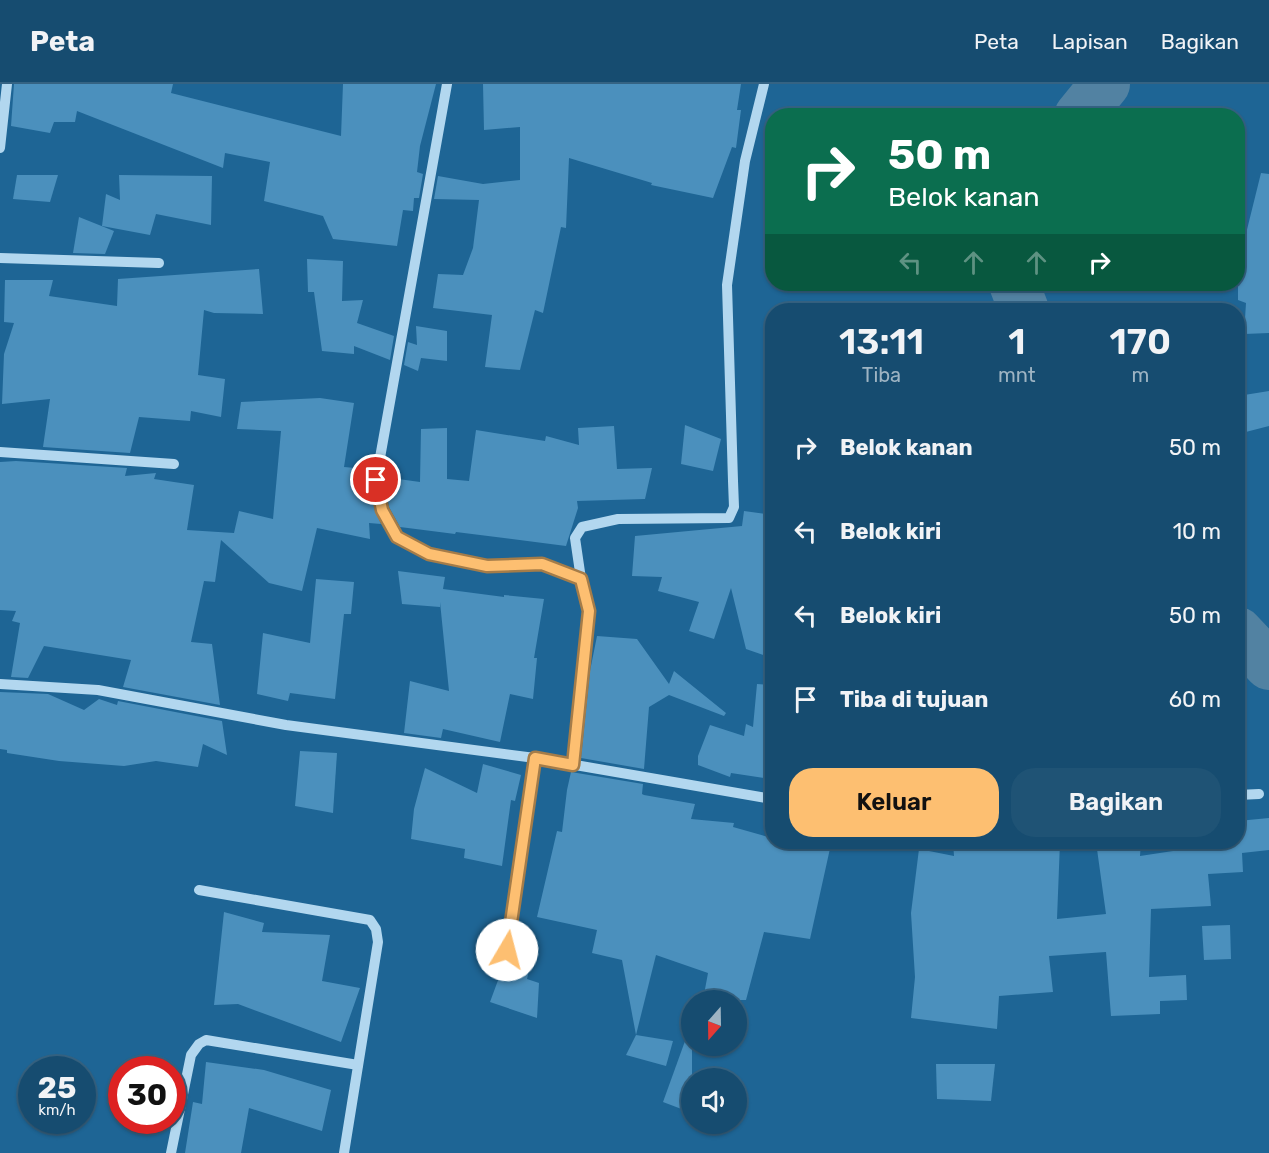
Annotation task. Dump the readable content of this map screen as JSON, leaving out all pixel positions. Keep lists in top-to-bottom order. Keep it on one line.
{"north":"bottom","page":{"header":"Peta","nav":["Peta","Lapisan","Bagikan"],"turn":["50 m","Belok kanan"],"eta":["13:11","Tiba","1","mnt","170","m"],"list":[{"name":"Belok kanan","value":"50 m"},{"name":"Belok kiri","value":"10 m"},{"name":"Belok kiri","value":"50 m"},{"name":"Tiba di tujuan","value":"60 m"}],"buttons":["Keluar","Bagikan"],"speed":"25 km/h","limit":"30"}}
